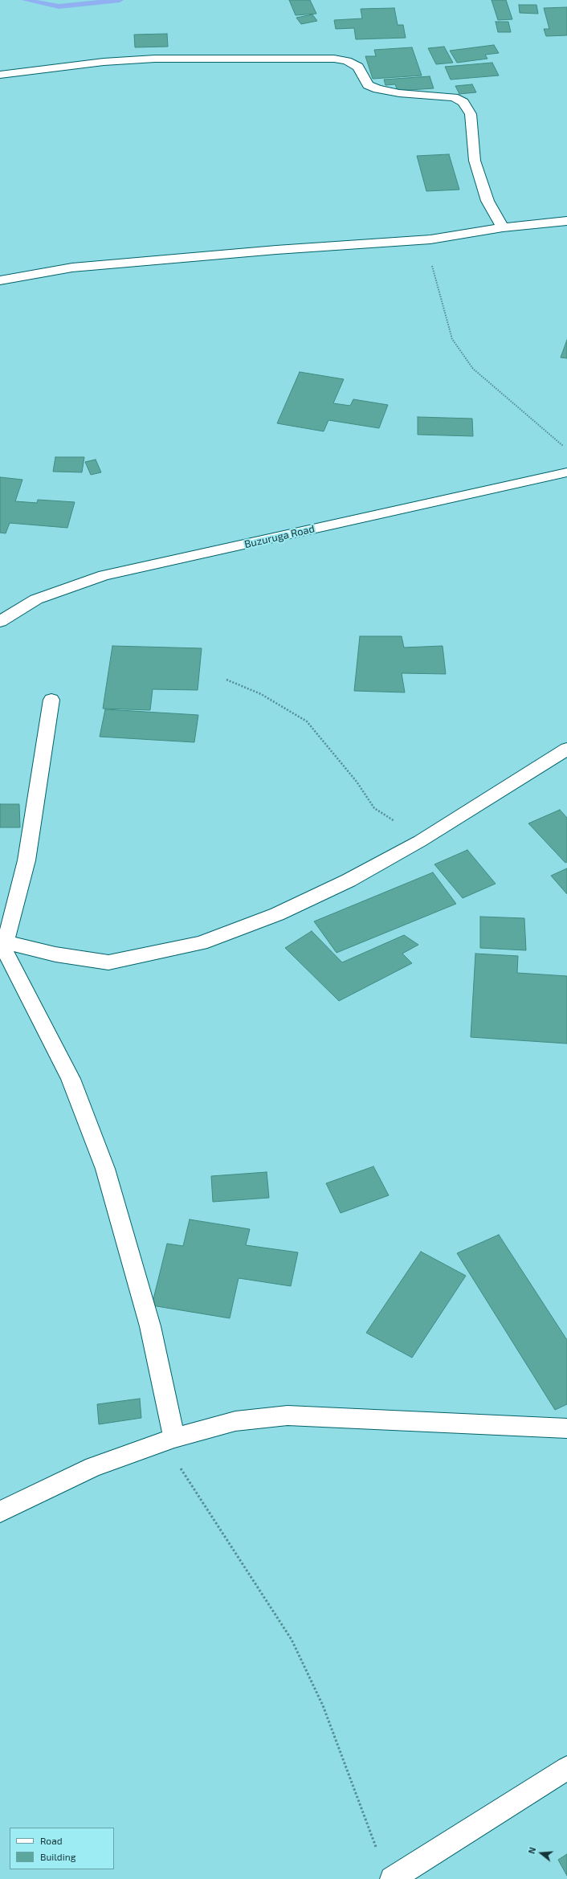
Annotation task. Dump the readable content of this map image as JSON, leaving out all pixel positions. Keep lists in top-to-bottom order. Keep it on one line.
{"streets":{"street":["Buzuruga Road"]},"legend":["Road","Building"],"north":"left"}
